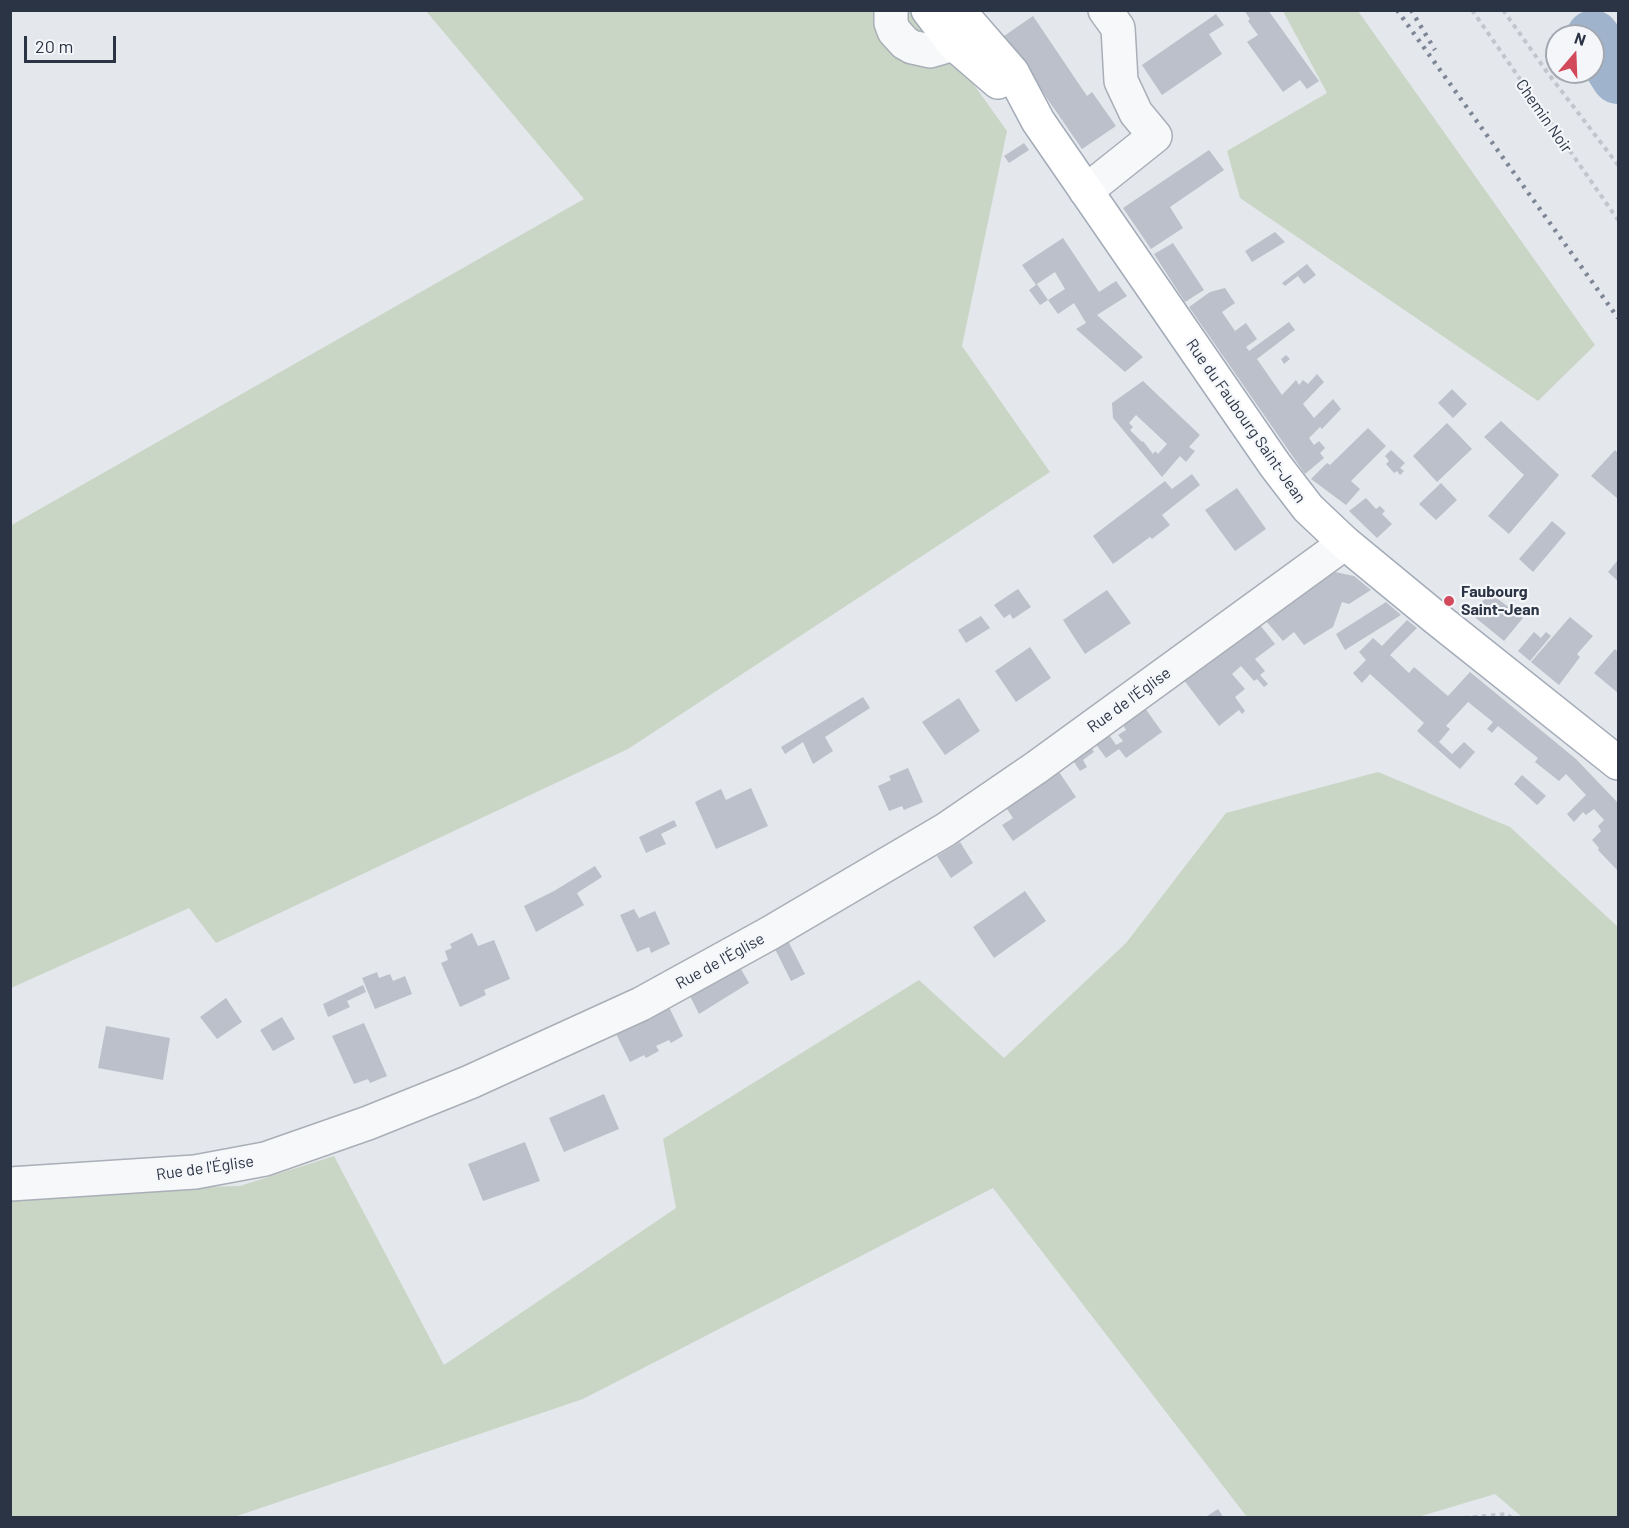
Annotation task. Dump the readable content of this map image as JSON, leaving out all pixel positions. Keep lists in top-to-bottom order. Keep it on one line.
{"streets":{"main road":["Rue du Faubourg Saint-Jean"],"street":["Rue de l'Église"],"path":["Chemin Noir"]},"crossings":[["Rue du Faubourg Saint-Jean","Rue de l'Église"]],"places":["Faubourg Saint-Jean"],"scale_bar":"20 m","north":"top"}
